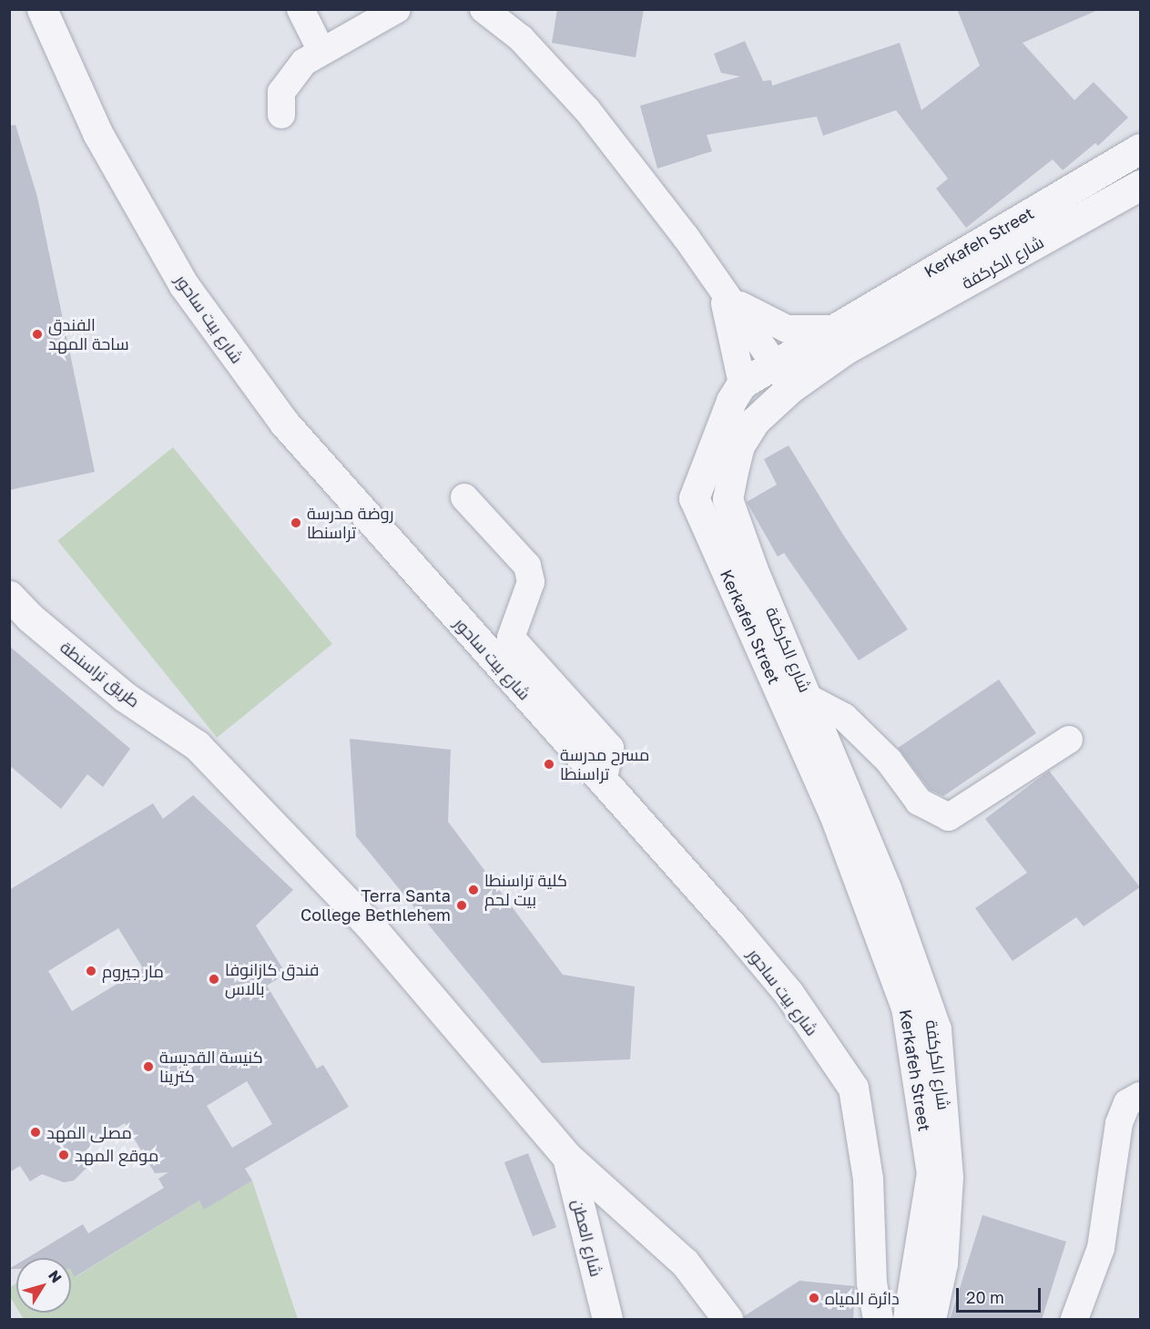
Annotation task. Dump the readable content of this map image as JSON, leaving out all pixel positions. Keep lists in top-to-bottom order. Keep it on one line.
{"streets":{"street":["Kerkafeh Street","شارع الكركفة","شارع بيت ساحور","طريق تراسنطة","شارع العطن"]},"crossings":[["Kerkafeh Street","شارع الكركفة"],["طريق تراسنطة","شارع العطن"]],"places":["الفندق ساحة المهد","روضة مدرسة تراسنطا","مسرح مدرسة تراسنطا","كلية تراسنطا بيت لحم","Terra Santa College Bethlehem","مار جيروم","فندق كازانوفا بالاس","كنيسة القديسة كترينا","مصلى المهد","موقع المهد","دائرة المياه"],"scale_bar":"20 m","north":"top right"}
